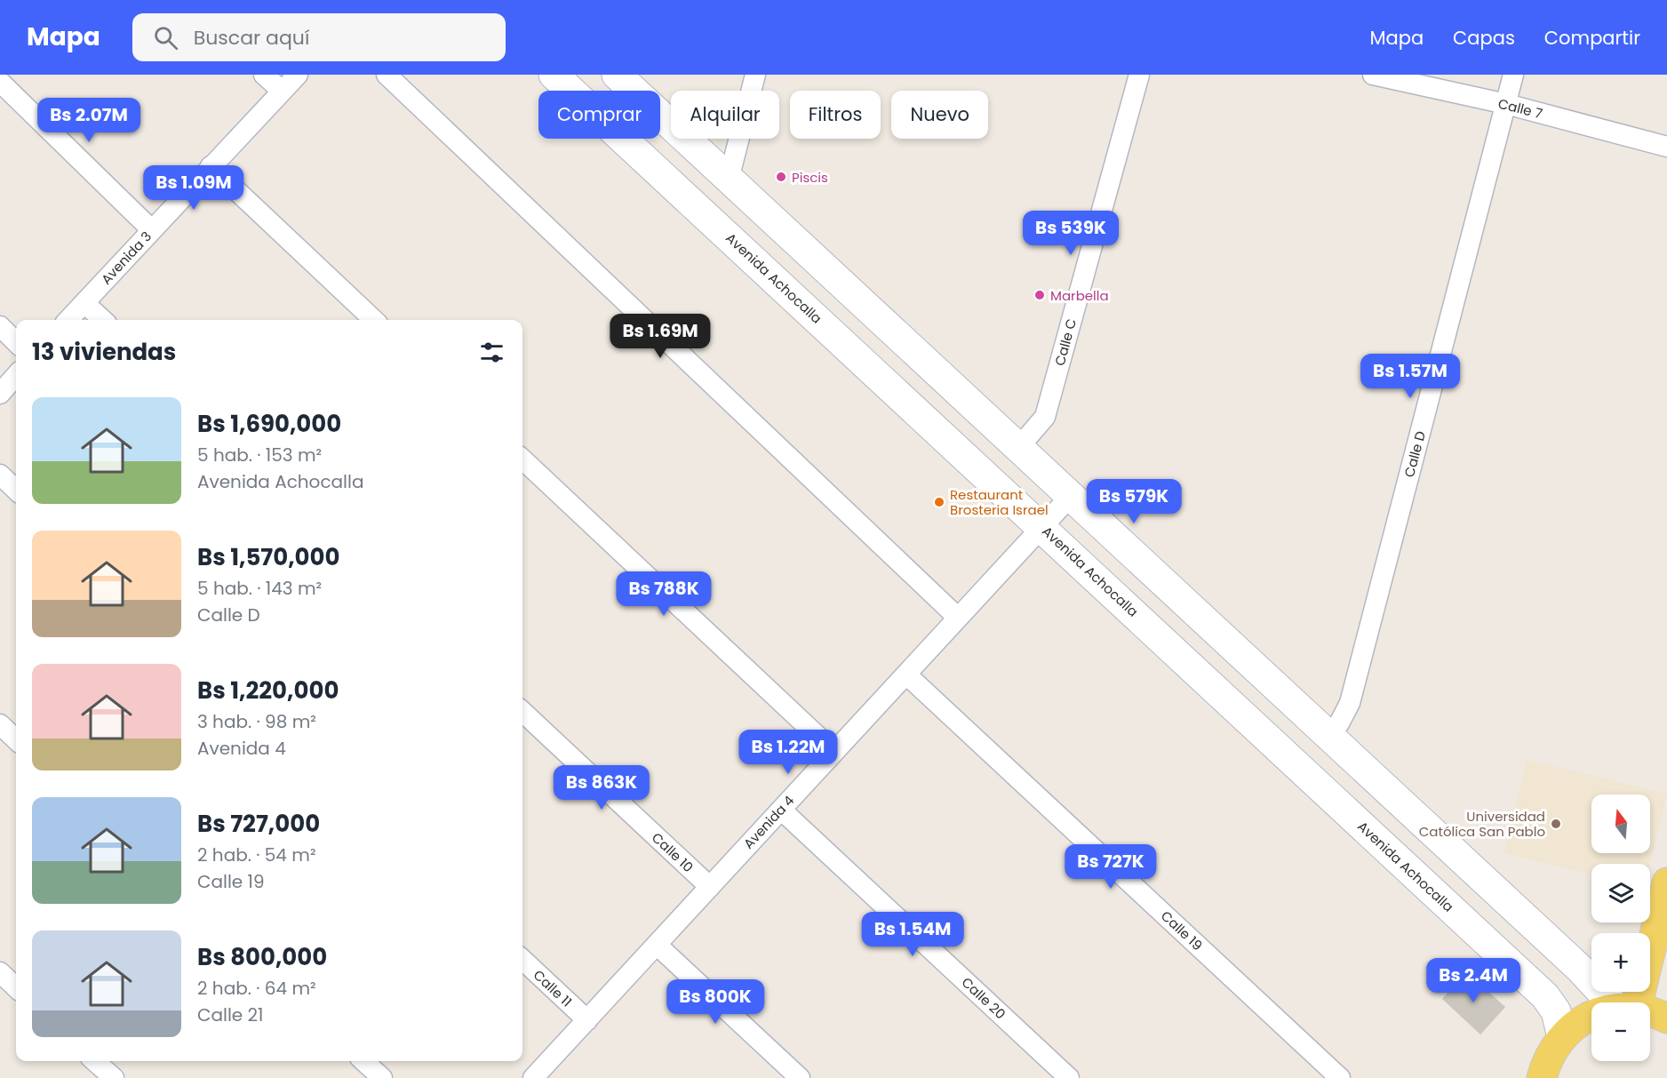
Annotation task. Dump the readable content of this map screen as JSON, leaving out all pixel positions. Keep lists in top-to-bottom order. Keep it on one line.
{"streets":{"street":["Calle 7","Avenida 3","Avenida Achocalla","Calle C","Calle D","Avenida 4","Calle 10","Calle 19","Calle 11","Calle 20"]},"crossings":[["Calle 7","Calle D"],["Avenida Achocalla","Avenida 4"],["Avenida 4","Calle 10"],["Avenida 4","Calle 19"],["Avenida 4","Calle 11"],["Avenida 4","Calle 20"]],"places":["Piscis","Marbella","Restaurant Brosteria Israel","Universidad Católica San Pablo"],"north":"top","page":{"header":"Mapa","search":"Buscar aquí","nav":["Mapa","Capas","Compartir"],"chip":["Comprar","Alquilar","Filtros","Nuevo"],"price":["Bs 2.07M","Bs 1.09M","Bs 539K","Bs 1.69M","Bs 1.57M","Bs 579K","Bs 788K","Bs 1.22M","Bs 863K","Bs 727K","Bs 1.54M","Bs 2.4M","Bs 800K"],"heading":"13 viviendas","list":[{"name":"Bs 1,690,000","note":"5 hab. · 153 m² · Avenida Achocalla"},{"name":"Bs 1,570,000","note":"5 hab. · 143 m² · Calle D"},{"name":"Bs 1,220,000","note":"3 hab. · 98 m² · Avenida 4"},{"name":"Bs 727,000","note":"2 hab. · 54 m² · Calle 19"},{"name":"Bs 800,000","note":"2 hab. · 64 m² · Calle 21"}],"map_buttons":["+","−"]}}
